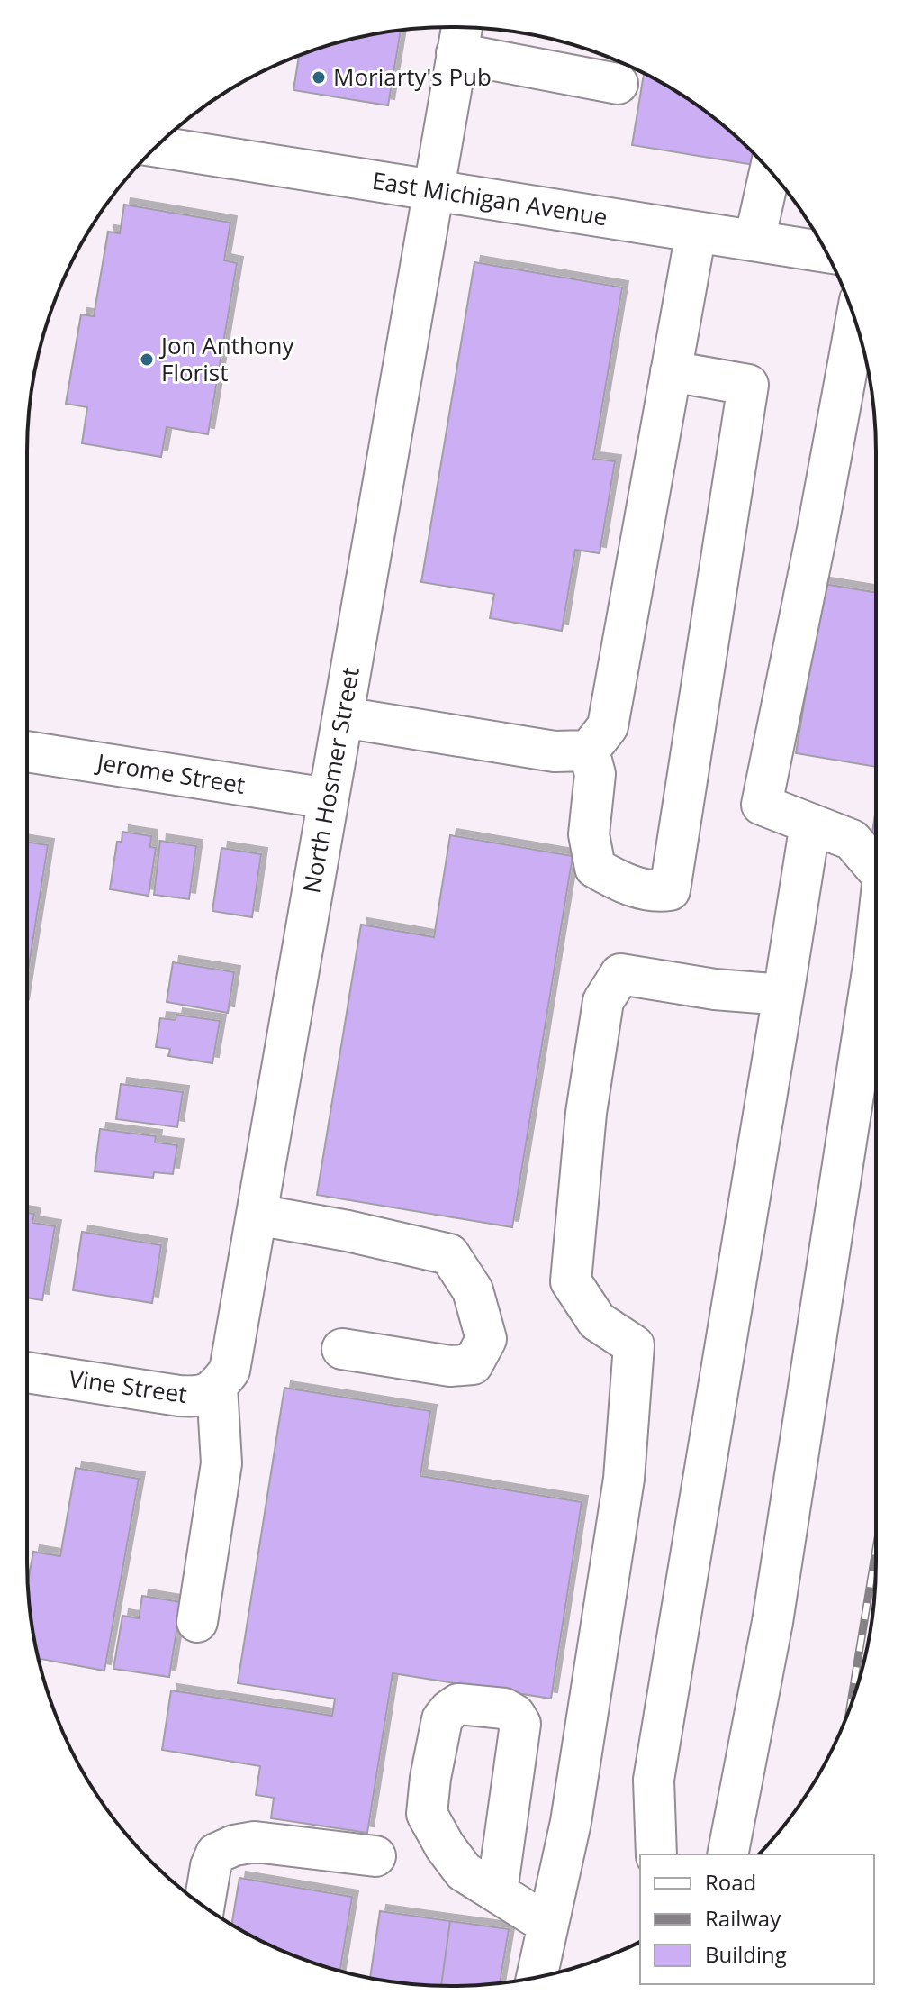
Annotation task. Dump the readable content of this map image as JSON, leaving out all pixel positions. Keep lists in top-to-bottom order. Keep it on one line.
{"streets":{"street":["East Michigan Avenue","Jerome Street","North Hosmer Street","Vine Street"]},"crossings":[["East Michigan Avenue","North Hosmer Street"],["Jerome Street","North Hosmer Street"],["North Hosmer Street","Vine Street"]],"places":["Moriarty's Pub","Jon Anthony Florist"],"legend":["Road","Railway","Building"]}
